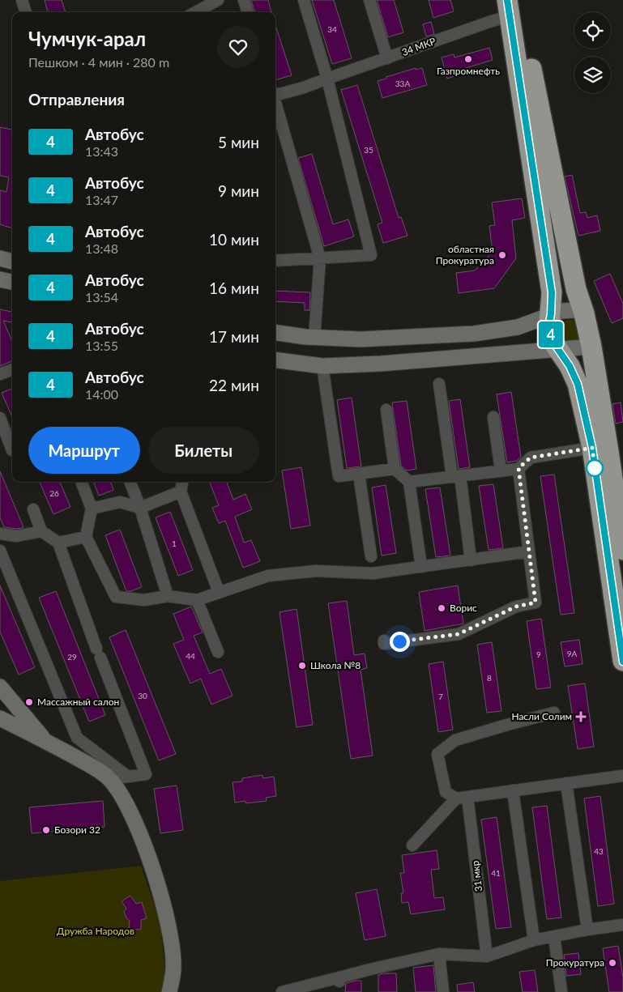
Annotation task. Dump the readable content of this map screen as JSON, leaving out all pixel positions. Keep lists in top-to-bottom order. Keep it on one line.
{"streets":{"street":["34 МКР","31 мкр"]},"parks":["Дружба Народов"],"places":{"other":["Газпромнефть","областная Прокуратура","Ворис","Школа №8","Массажный салон","Бозори 32","Прокуратура"],"health":["Насли Солим"]},"lines":["bus line 4"],"house_numbers":["34","33А","35","26","1","9А","9","44","29","8","30","7","43","41"],"page":{"on_map":"4","heading":[["Чумчук-арал","Пешком · 4 мин · 280 m"],"Отправления"],"list":[{"mark":"4","name":"Автобус","note":"13:43","value":"5 мин"},{"mark":"4","name":"Автобус","note":"13:47","value":"9 мин"},{"mark":"4","name":"Автобус","note":"13:48","value":"10 мин"},{"mark":"4","name":"Автобус","note":"13:54","value":"16 мин"},{"mark":"4","name":"Автобус","note":"13:55","value":"17 мин"},{"mark":"4","name":"Автобус","note":"14:00","value":"22 мин"}],"buttons":["Маршрут","Билеты"]}}
